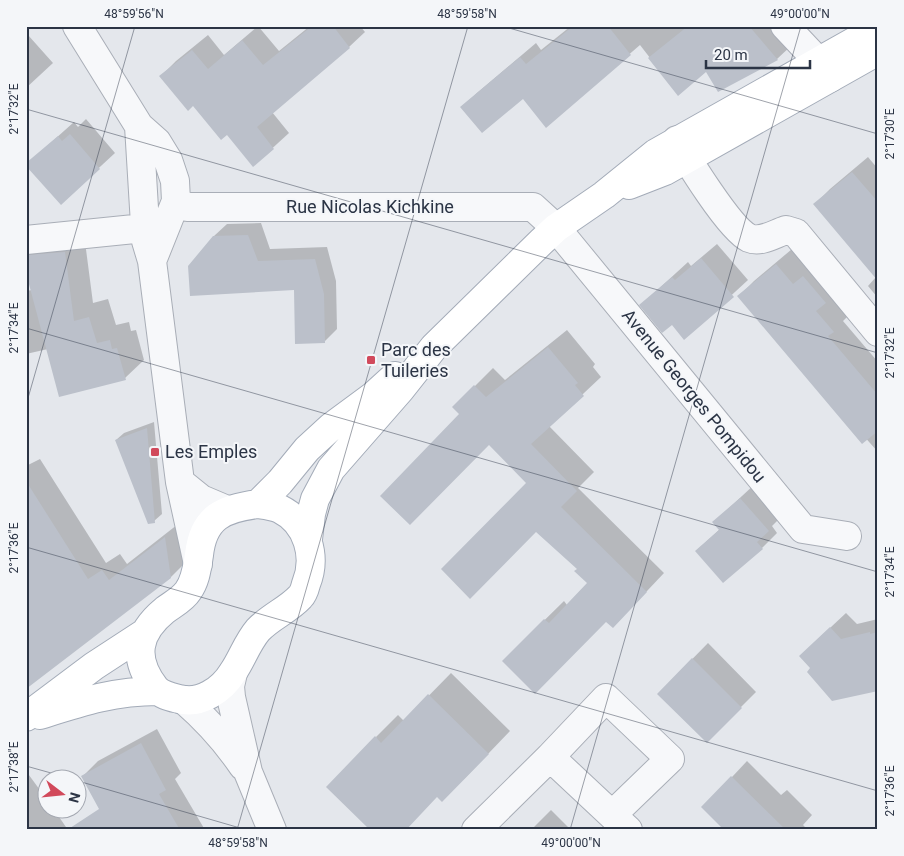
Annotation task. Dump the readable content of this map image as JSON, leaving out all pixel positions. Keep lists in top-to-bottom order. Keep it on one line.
{"streets":{"street":["Rue Nicolas Kichkine","Avenue Georges Pompidou"]},"crossings":[["Rue Nicolas Kichkine","Avenue Georges Pompidou"]],"places":{"transit":["Parc des Tuileries","Les Emples"]},"scale_bar":"20 m","north":"right","coordinates":["48°59'56\"N","48°59'58\"N","49°00'00\"N","2°17'32\"E","2°17'30\"E","2°17'34\"E","2°17'36\"E","2°17'38\"E"]}
